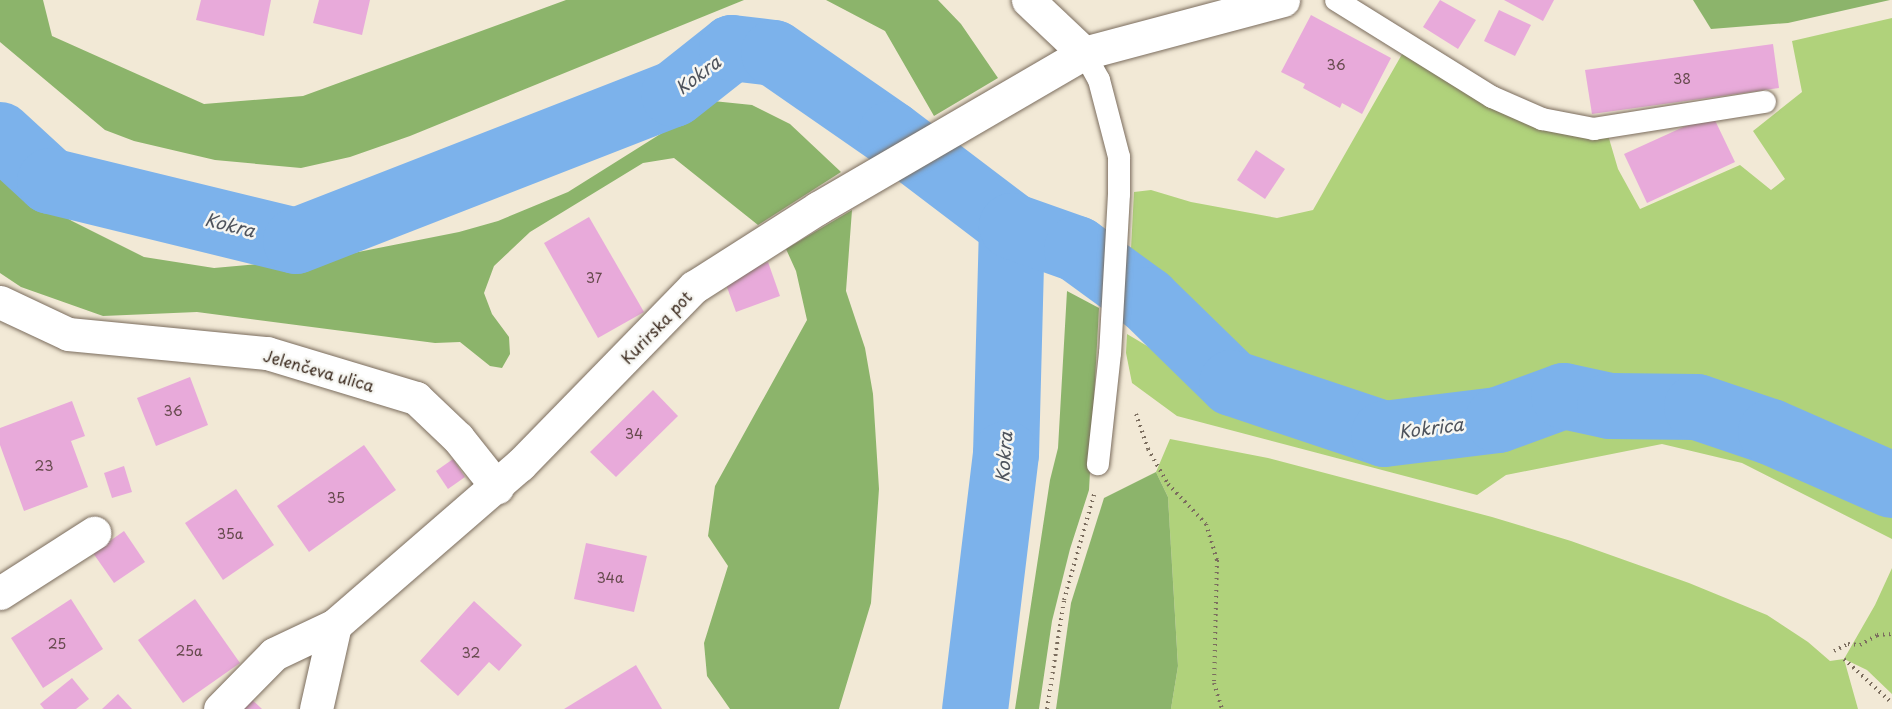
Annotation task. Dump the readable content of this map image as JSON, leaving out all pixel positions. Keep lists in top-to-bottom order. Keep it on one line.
{"streets":{"street":["Kurirska pot","Jelenčeva ulica"]},"crossings":[["Kurirska pot","Jelenčeva ulica"]],"water":["Kokra","Kokrica"],"house_numbers":["36","38","37","36","34","23","35","35a","34a","25","25a","32"]}
